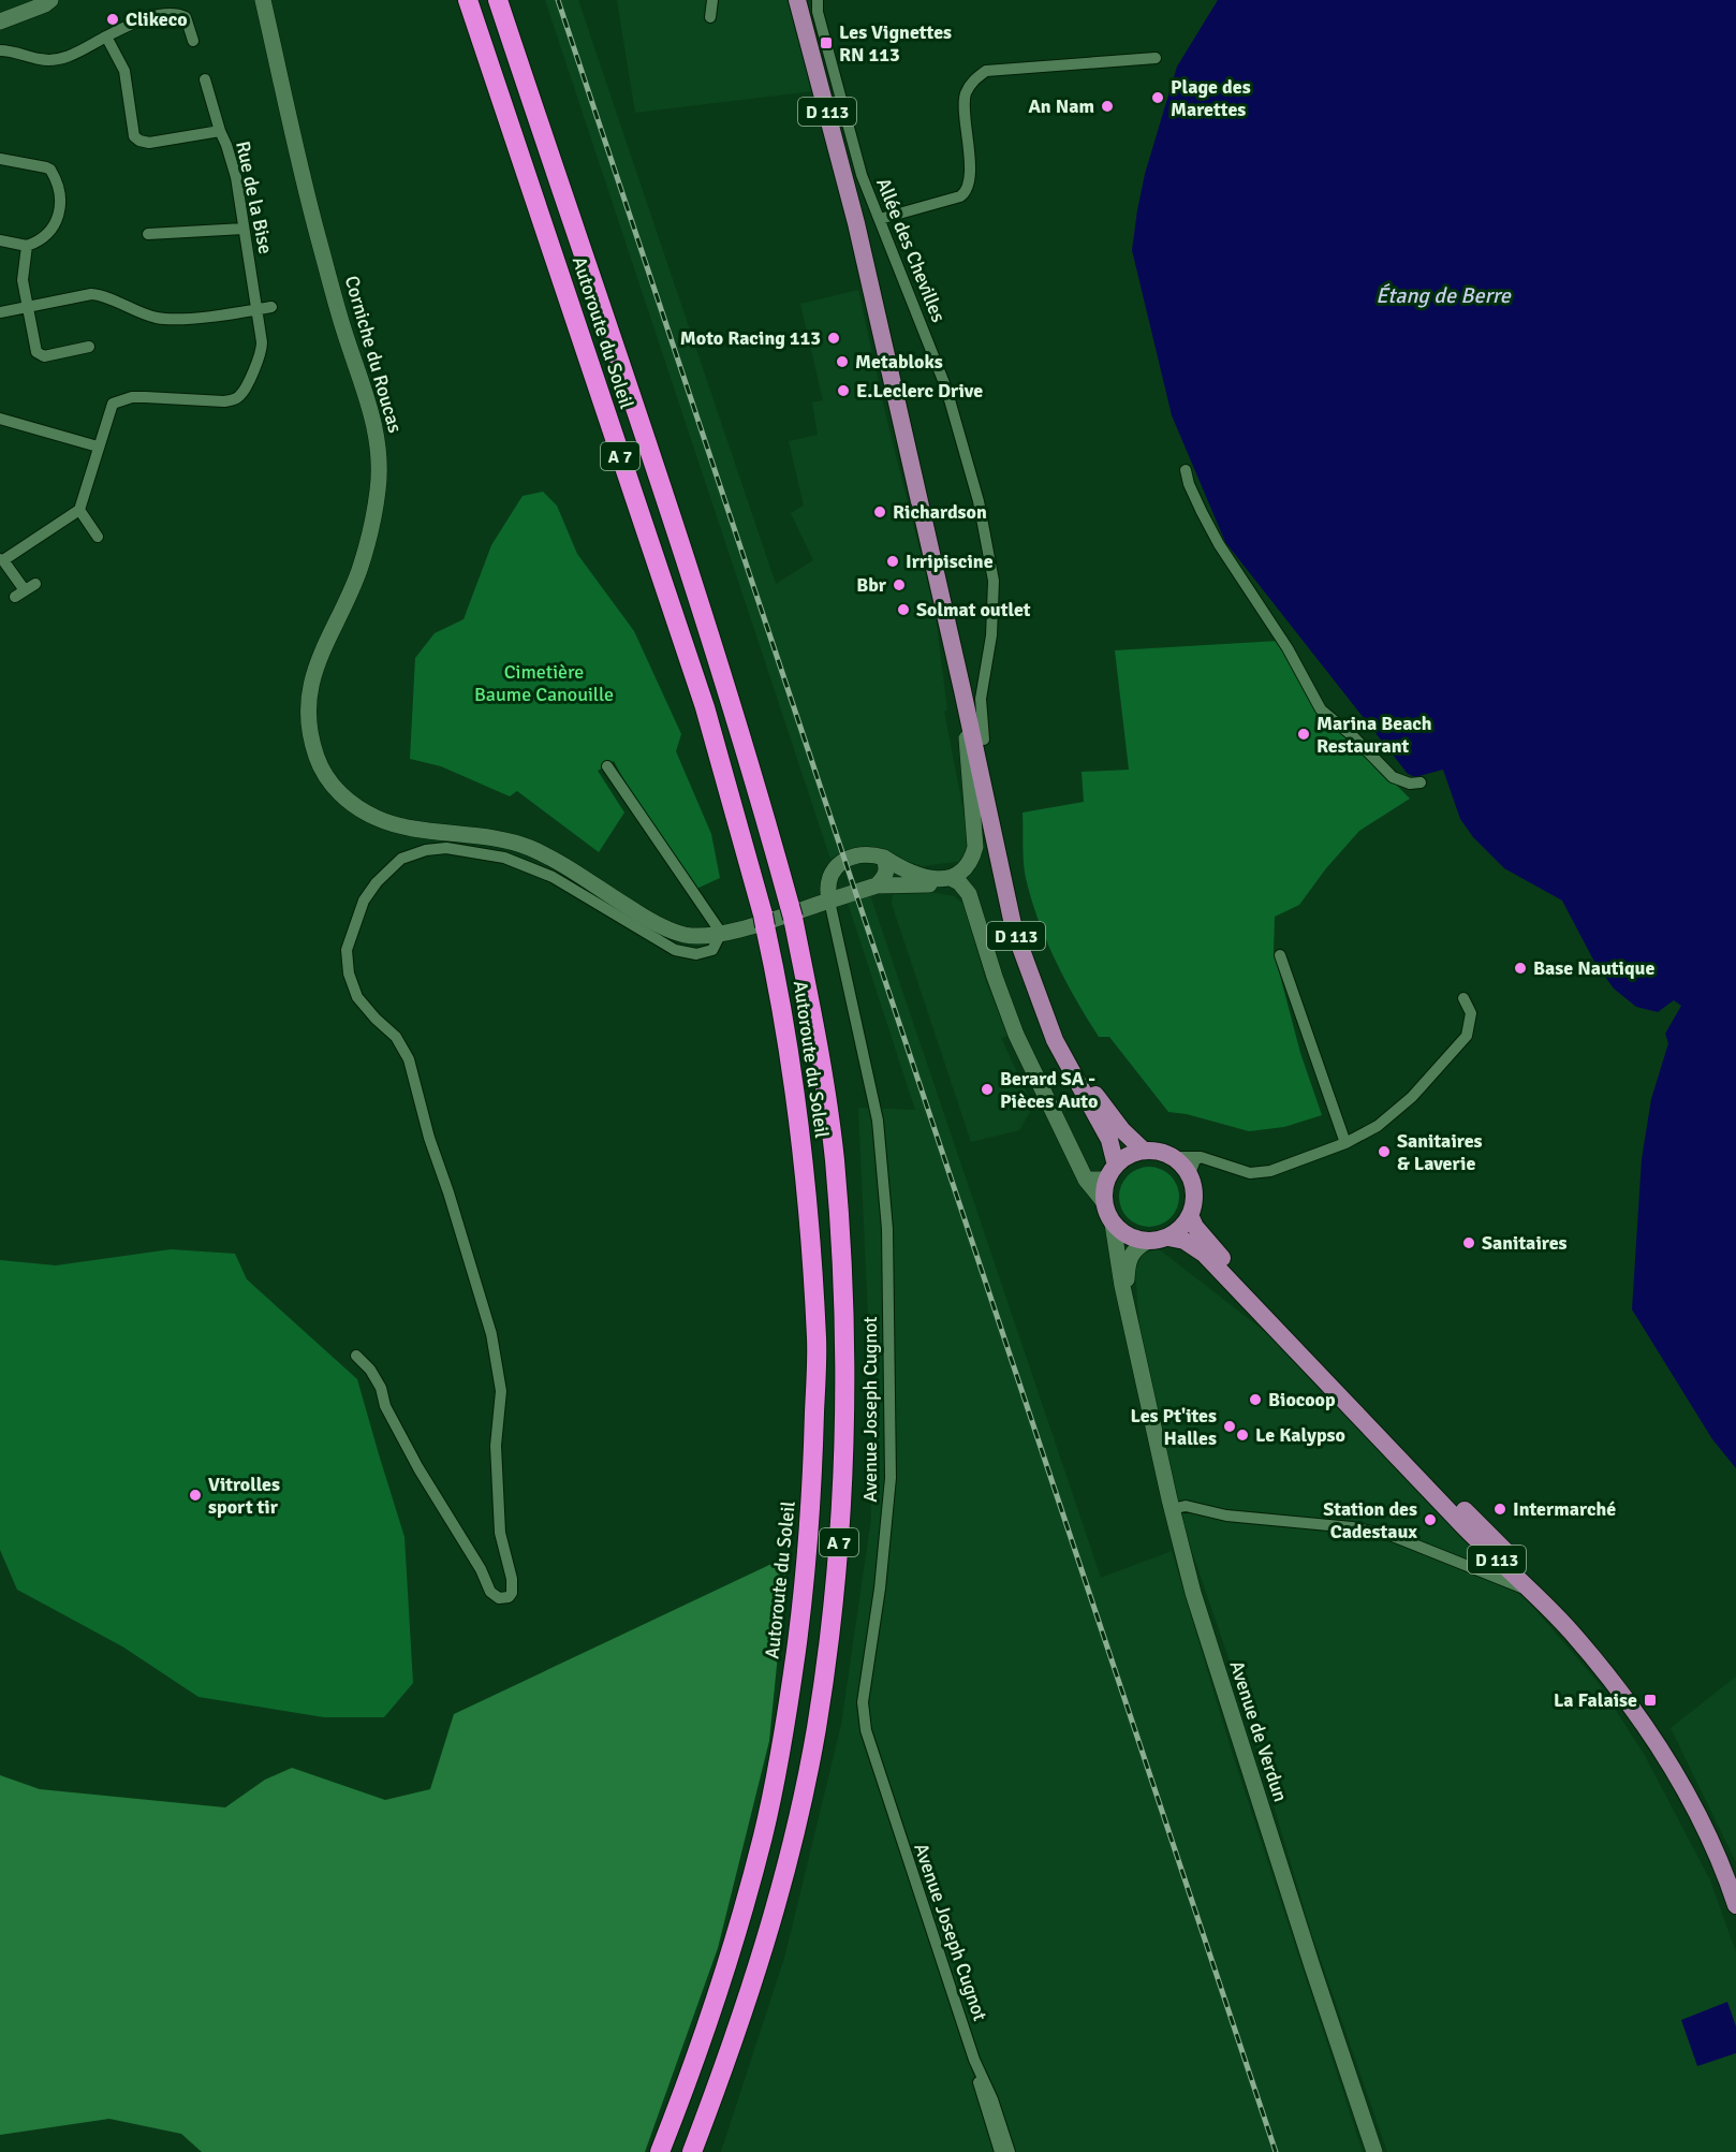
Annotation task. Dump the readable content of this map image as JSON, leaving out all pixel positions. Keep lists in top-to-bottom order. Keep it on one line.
{"streets":{"highway":["Autoroute du Soleil","A 7"],"main road":["D 113","Corniche du Roucas","Avenue de Verdun"],"street":["Rue de la Bise","Allée des Chevilles","Avenue Joseph Cugnot"]},"crossings":[["D 113","Allée des Chevilles"],["Corniche du Roucas","Avenue Joseph Cugnot"]],"water":["Étang de Berre"],"parks":["Cimetière Baume Canouille"],"places":{"other":["Clikeco","Plage des Marettes","An Nam","Moto Racing 113","Metabloks","E.Leclerc Drive","Richardson","Irripiscine","Bbr","Solmat outlet","Marina Beach Restaurant","Base Nautique","Berard SA - Pièces Auto","Sanitaires & Laverie","Sanitaires","Biocoop","Les Pt'ites Halles","Le Kalypso","Vitrolles sport tir","Intermarché","Station des Cadestaux"],"transit":["Les Vignettes RN 113","La Falaise"]}}
